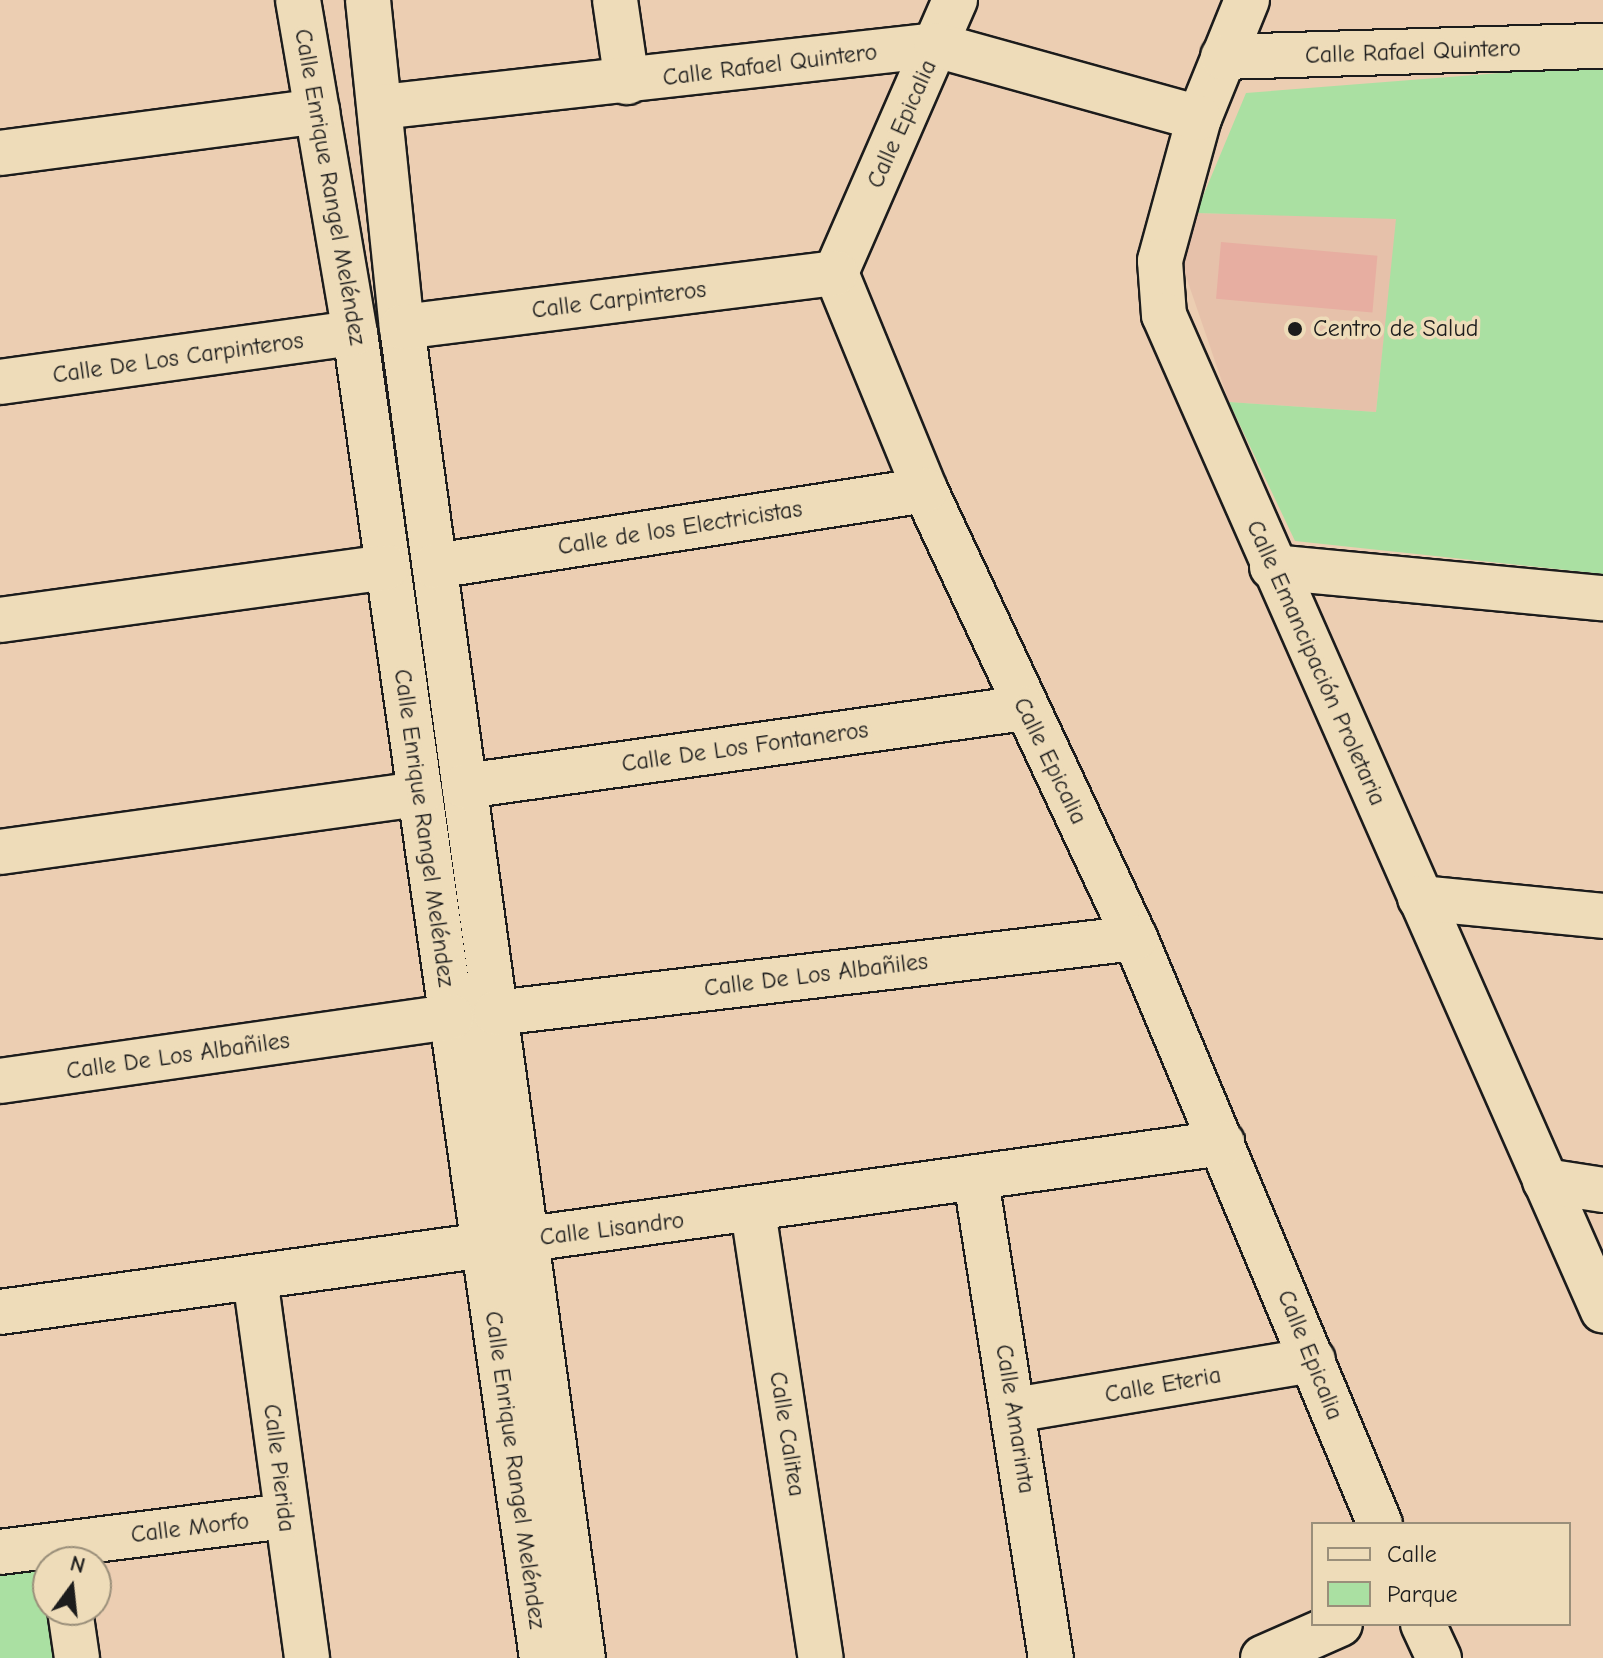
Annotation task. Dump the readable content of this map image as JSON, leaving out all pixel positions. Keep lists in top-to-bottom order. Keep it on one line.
{"streets":{"street":["Calle Rafael Quintero","Calle Epicalia","Calle Enrique Rangel Meléndez","Calle Carpinteros","Calle De Los Carpinteros","Calle de los Electricistas","Calle Emancipación Proletaria","Calle De Los Fontaneros","Calle De Los Albañiles","Calle Lisandro","Calle Eteria","Calle Amarinta","Calle Calitea","Calle Pierida","Calle Morfo"]},"crossings":[["Calle Rafael Quintero","Calle Epicalia"],["Calle Rafael Quintero","Calle Enrique Rangel Meléndez"],["Calle Rafael Quintero","Calle Emancipación Proletaria"],["Calle Epicalia","Calle Carpinteros"],["Calle Epicalia","Calle de los Electricistas"],["Calle Epicalia","Calle De Los Fontaneros"],["Calle Epicalia","Calle De Los Albañiles"],["Calle Epicalia","Calle Lisandro"],["Calle Epicalia","Calle Eteria"],["Calle Enrique Rangel Meléndez","Calle Carpinteros"],["Calle Enrique Rangel Meléndez","Calle De Los Carpinteros"],["Calle Enrique Rangel Meléndez","Calle de los Electricistas"],["Calle Enrique Rangel Meléndez","Calle De Los Fontaneros"],["Calle Enrique Rangel Meléndez","Calle De Los Albañiles"],["Calle Enrique Rangel Meléndez","Calle Lisandro"],["Calle Lisandro","Calle Amarinta"],["Calle Lisandro","Calle Calitea"],["Calle Lisandro","Calle Pierida"],["Calle Eteria","Calle Amarinta"],["Calle Pierida","Calle Morfo"]],"places":["Centro de Salud"],"legend":["Calle","Parque"],"north":"top"}
